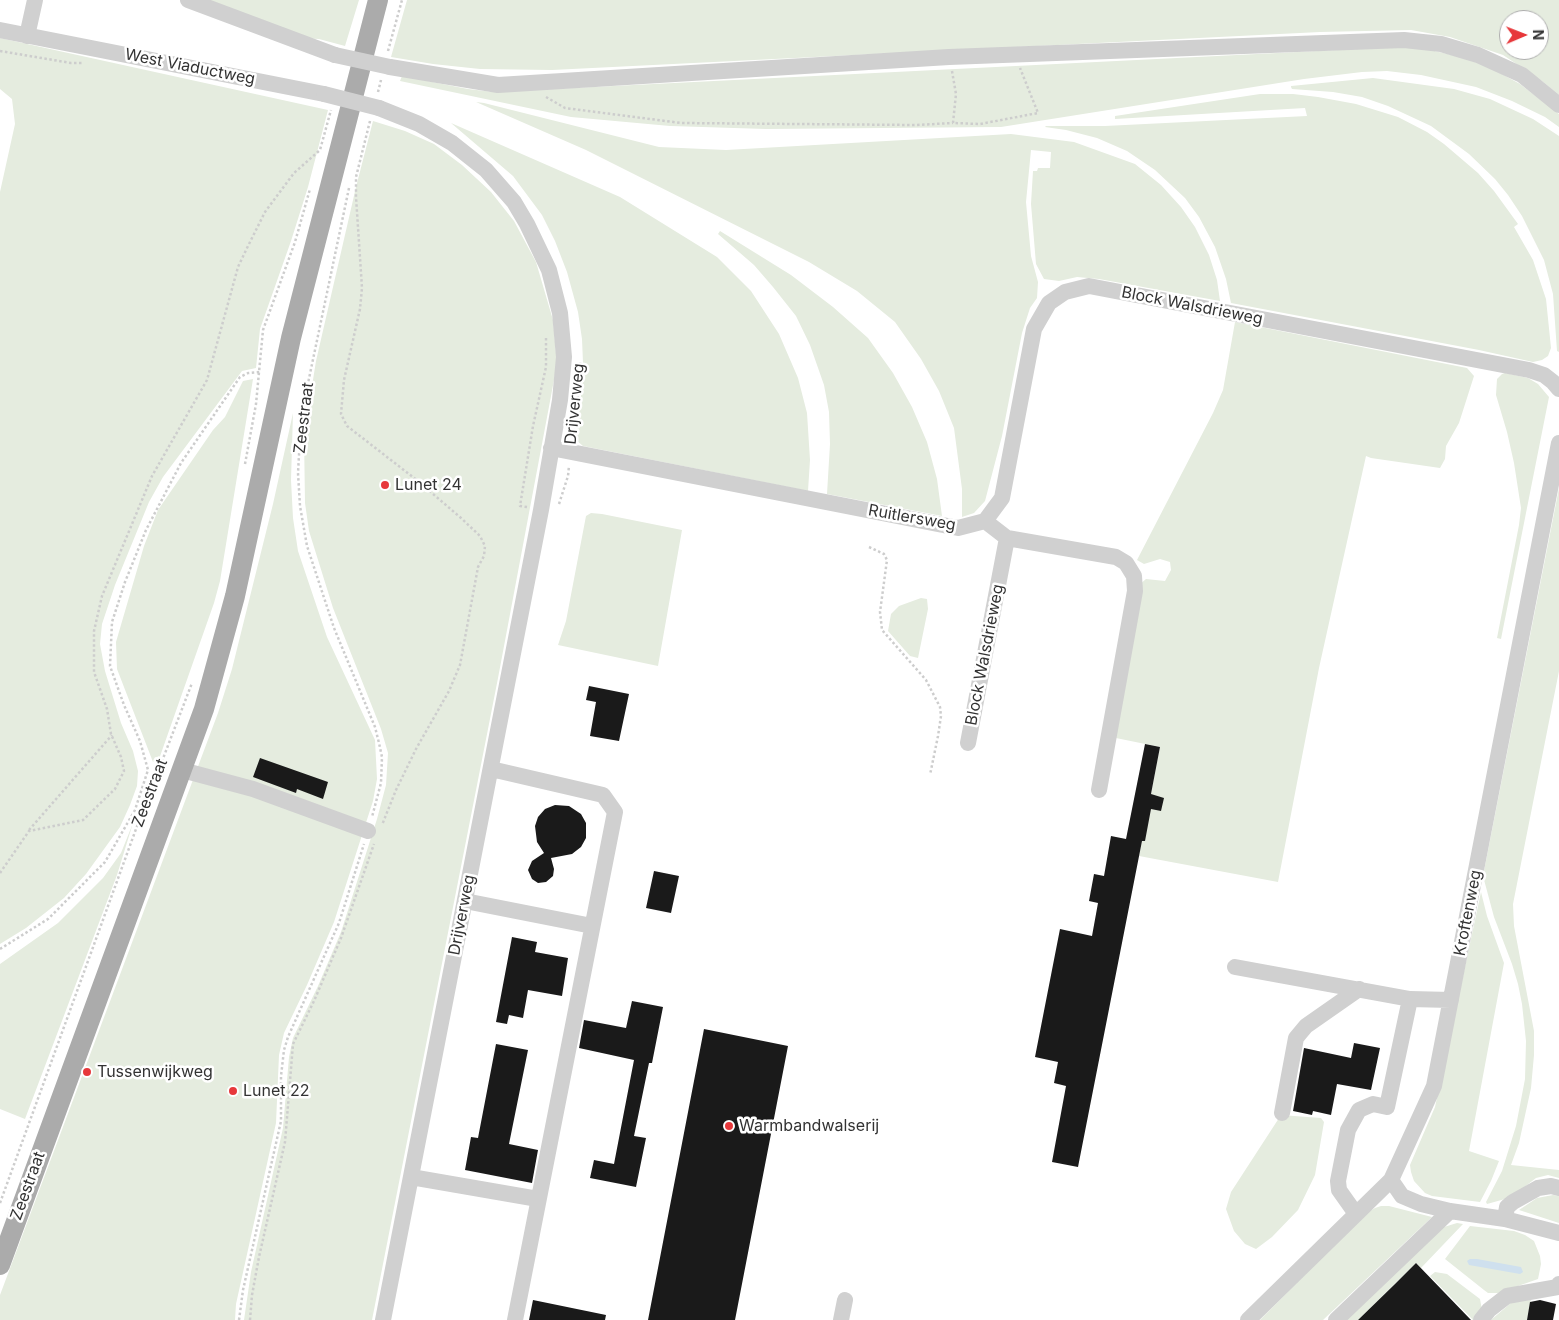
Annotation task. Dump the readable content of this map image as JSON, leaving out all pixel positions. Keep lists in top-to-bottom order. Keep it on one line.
{"streets":{"main road":["Zeestraat"],"street":["West Viaductweg","Block Walsdrieweg","Drijverweg","Ruitlersweg","Kroftenweg"]},"crossings":[["West Viaductweg","Drijverweg"],["Block Walsdrieweg","Ruitlersweg"],["Drijverweg","Ruitlersweg"]],"places":["Lunet 24","Tussenwijkweg","Lunet 22","Warmbandwalserij"],"north":"right"}
